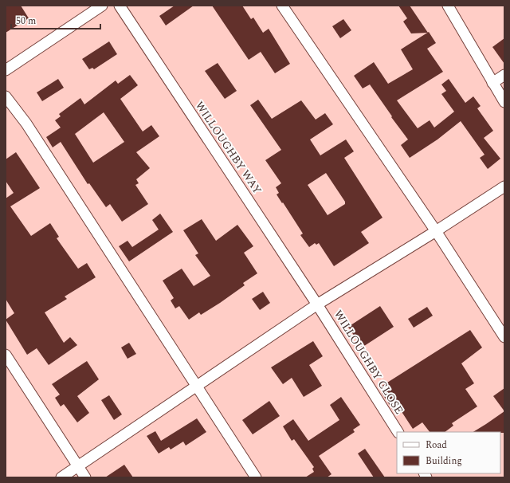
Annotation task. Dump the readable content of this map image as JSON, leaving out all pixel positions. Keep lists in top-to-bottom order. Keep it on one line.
{"streets":{"street":["WILLOUGHBY WAY","WILLOUGHBY CLOSE"]},"crossings":[["WILLOUGHBY WAY","WILLOUGHBY CLOSE"]],"legend":["Road","Building"],"scale_bar":"50 m"}
